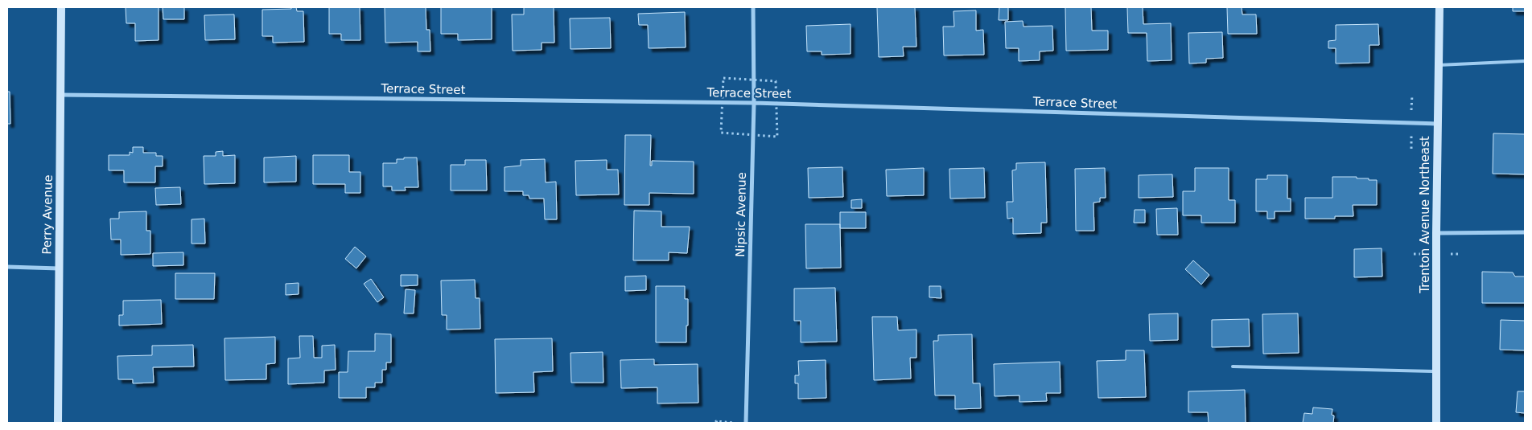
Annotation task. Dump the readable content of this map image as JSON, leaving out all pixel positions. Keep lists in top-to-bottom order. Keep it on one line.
{"streets":{"main road":["Perry Avenue","Trenton Avenue Northeast"],"street":["Terrace Street","Nipsic Avenue"]},"crossings":[["Terrace Street","Perry Avenue"],["Terrace Street","Nipsic Avenue"],["Terrace Street","Trenton Avenue Northeast"]]}
